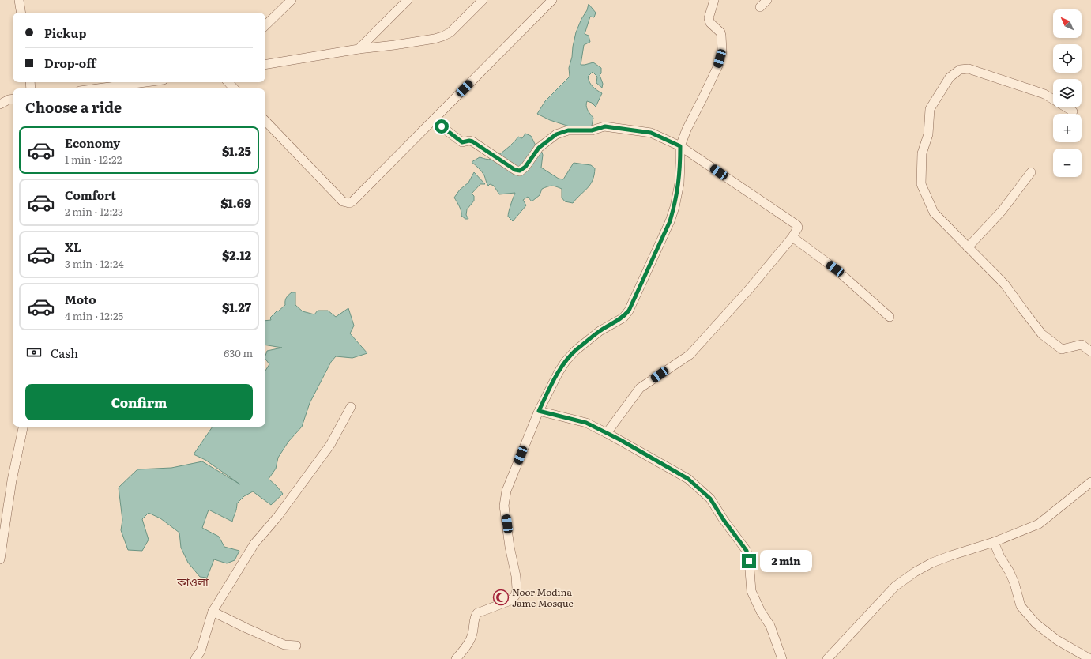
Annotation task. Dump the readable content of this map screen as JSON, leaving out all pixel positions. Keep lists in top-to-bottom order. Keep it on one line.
{"districts":["কাওলা"],"places":{"mosque":["Noor Modina Jame Mosque"]},"north":"top left","page":{"map_buttons":["+","−"],"banner":["Pickup","Drop-off"],"heading":"Choose a ride","list":[{"name":"Economy","note":"1 min · 12:22","value":"$1.25"},{"name":"Comfort","note":"2 min · 12:23","value":"$1.69"},{"name":"XL","note":"3 min · 12:24","value":"$2.12"},{"name":"Moto","note":"4 min · 12:25","value":"$1.27"}],"pay":["Cash","630 m"],"buttons":"Confirm","bubble":"2 min"}}
